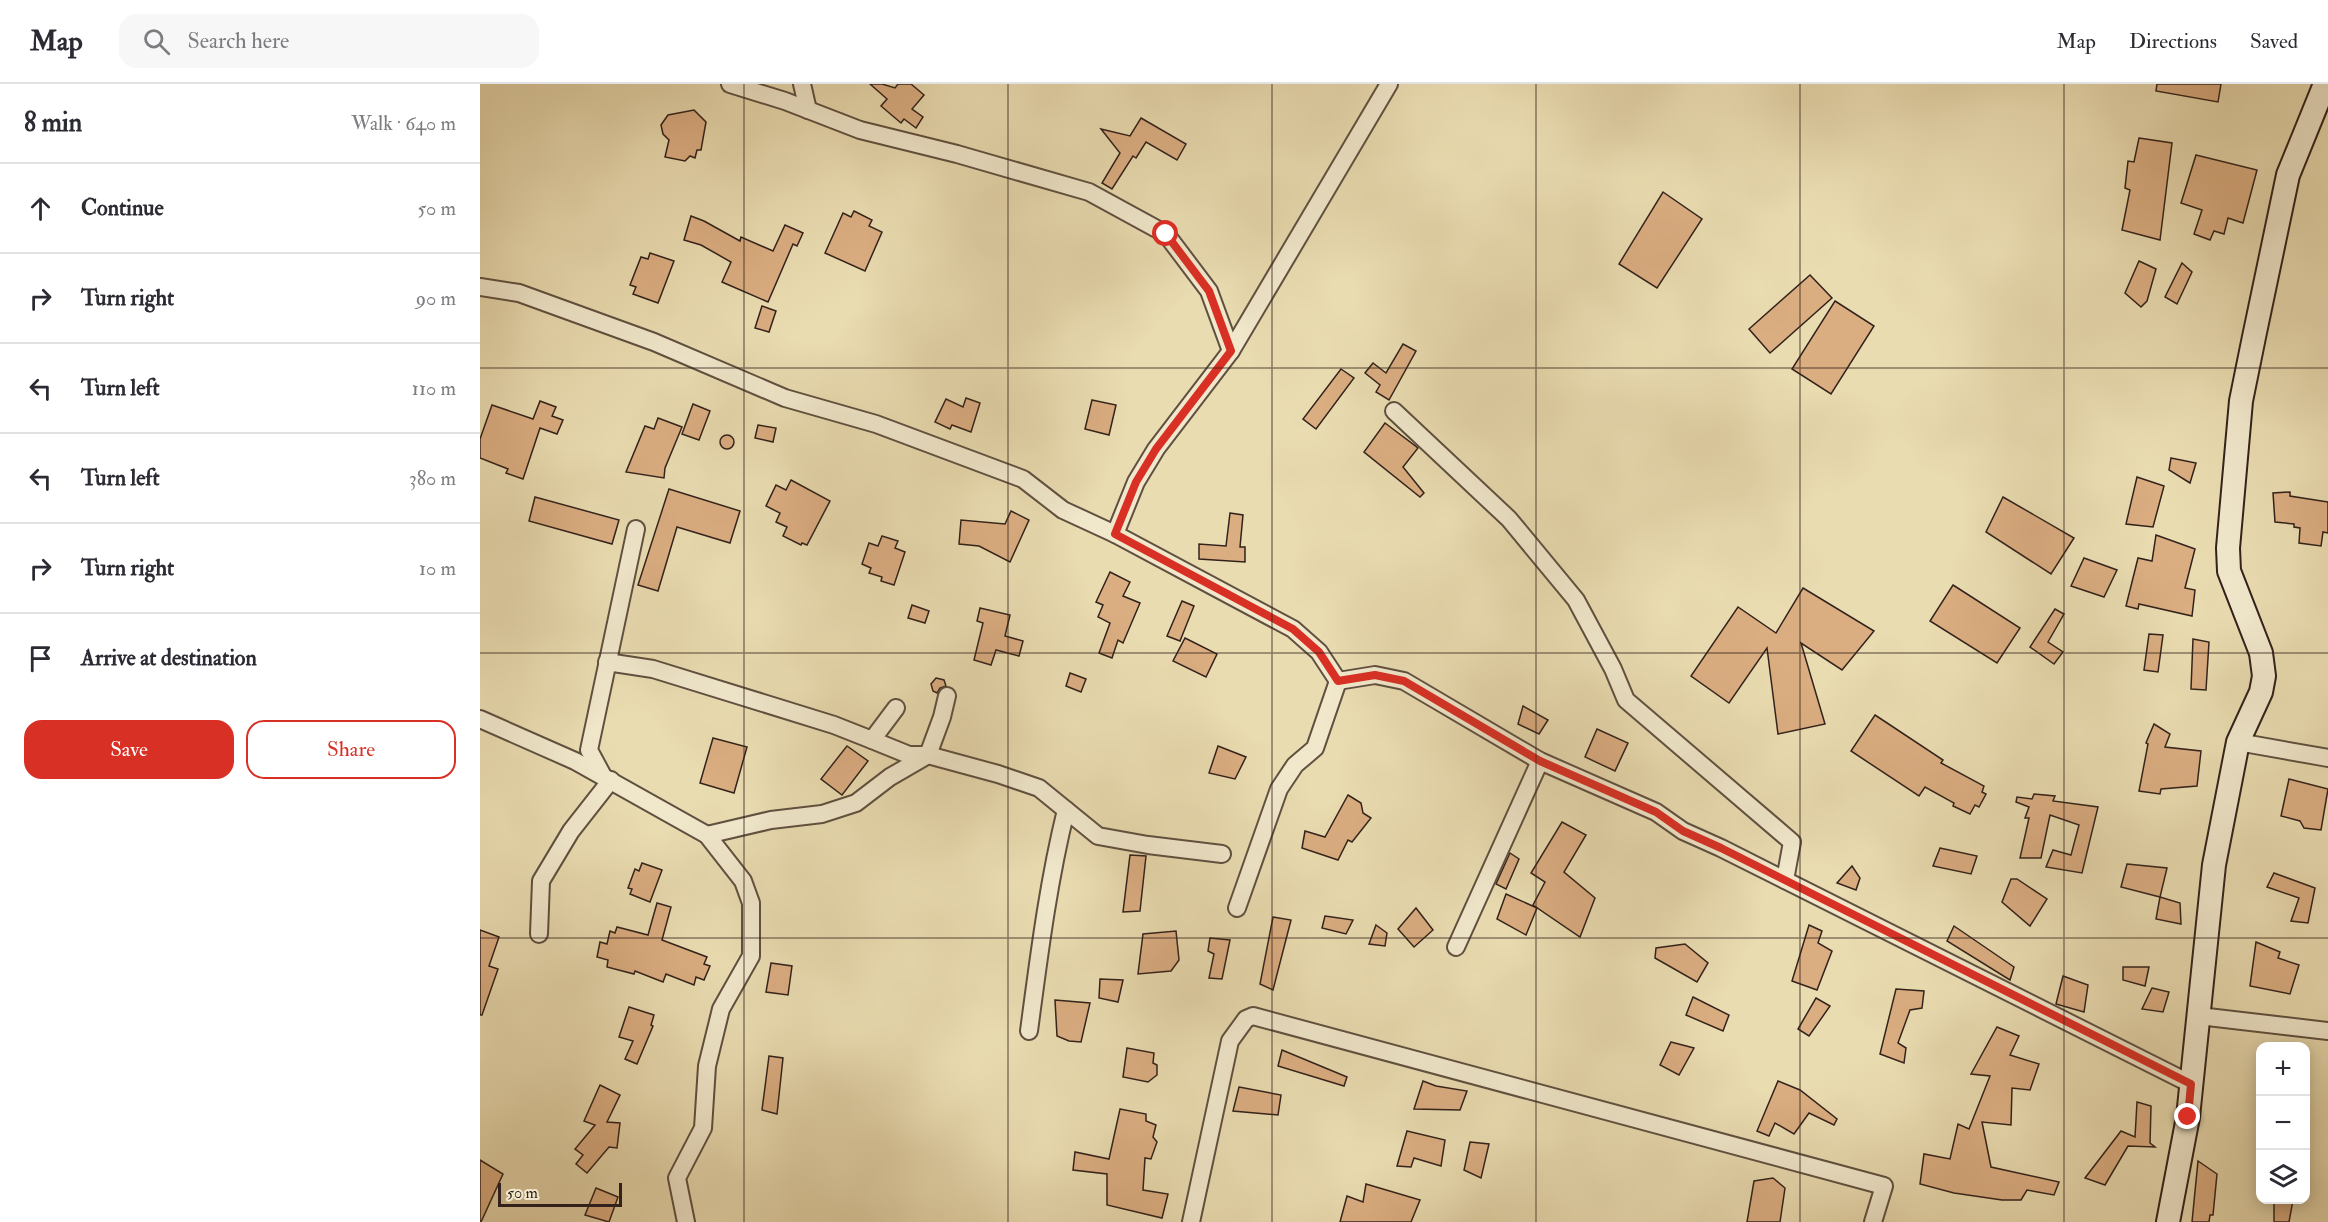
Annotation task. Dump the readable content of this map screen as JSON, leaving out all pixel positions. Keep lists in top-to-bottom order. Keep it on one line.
{"scale_bar":"50 m","page":{"header":"Map","search":"Search here","nav":["Map","Directions","Saved"],"heading":["8 min","Walk · 640 m"],"list":[["Continue","50 m"],["Turn right","90 m"],["Turn left","110 m"],["Turn left","380 m"],["Turn right","10 m"],"Arrive at destination"],"buttons":["Save","Share"],"map_buttons":["+","−"],"scale":"50 m"}}
